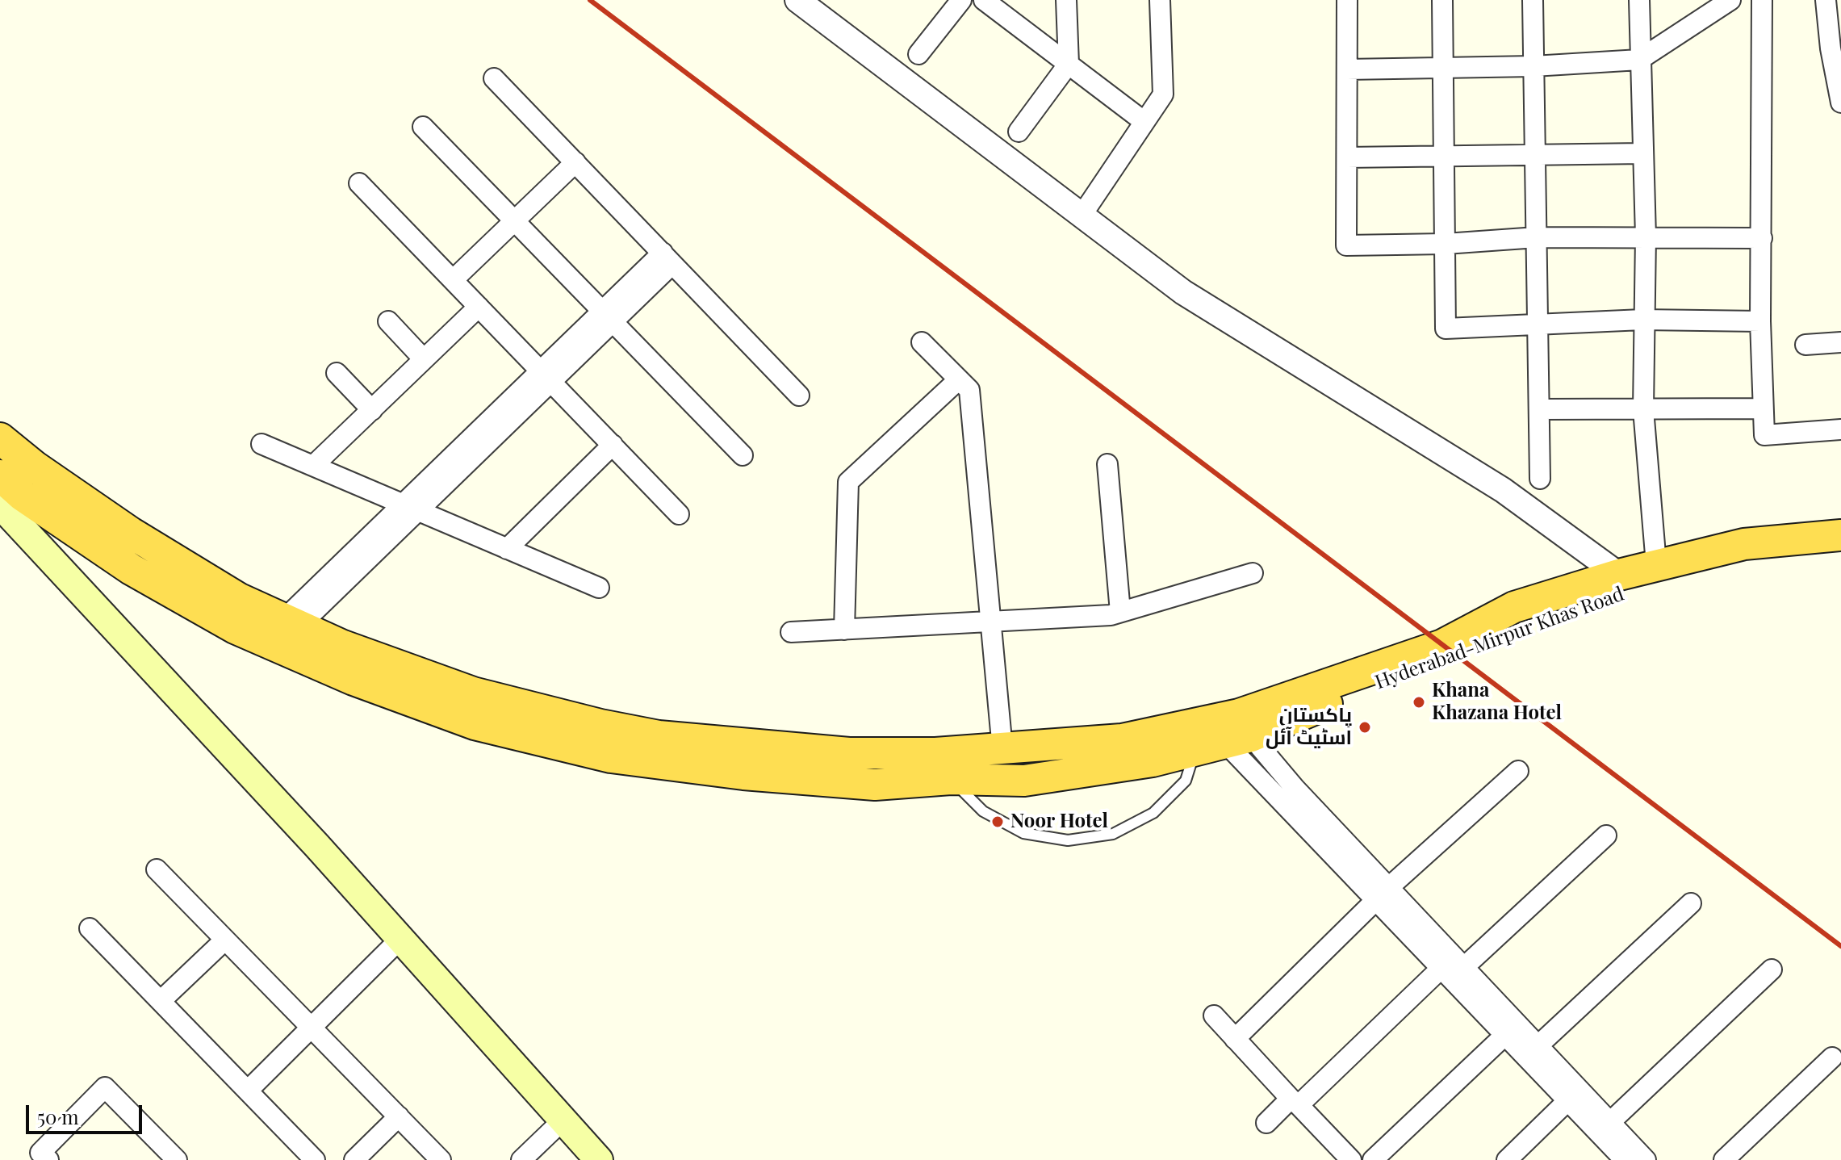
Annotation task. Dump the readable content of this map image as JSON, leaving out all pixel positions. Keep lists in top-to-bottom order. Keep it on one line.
{"streets":{"highway":["Hyderabad-Mirpur Khas Road"]},"places":["Khana Khazana Hotel","پاکستان اسٹیٹ آئل","Noor Hotel"],"scale_bar":"50 m"}
